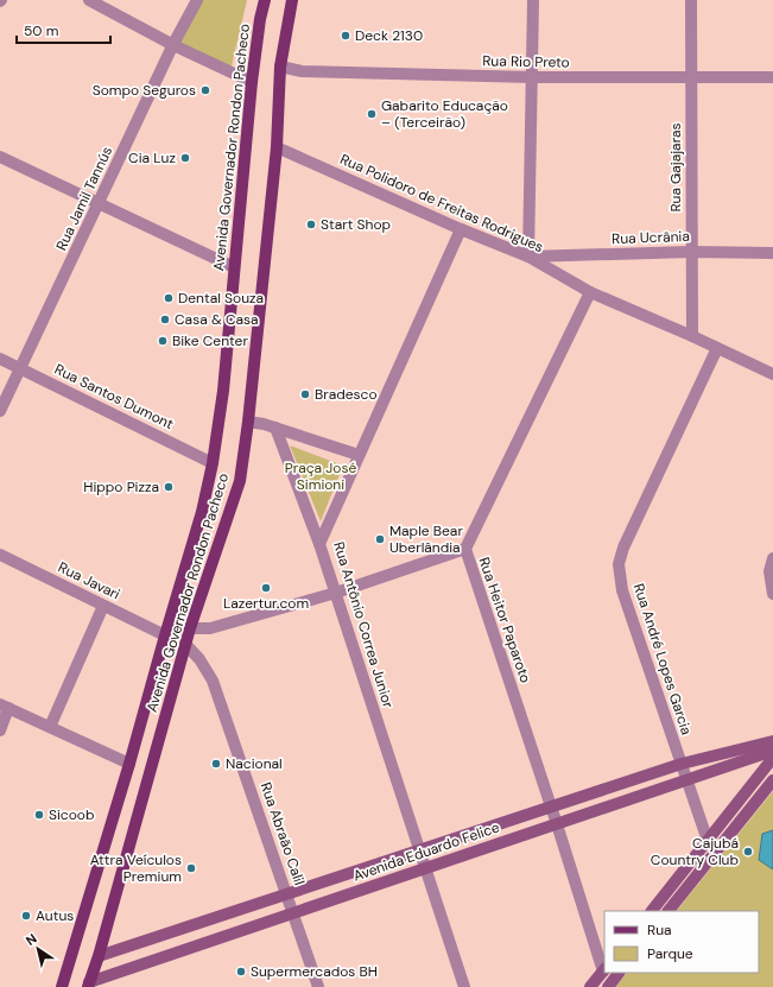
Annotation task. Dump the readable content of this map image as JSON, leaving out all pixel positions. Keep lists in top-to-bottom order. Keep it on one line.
{"streets":{"main road":["Avenida Governador Rondon Pacheco"],"street":["Rua Rio Preto","Rua Gajajaras","Rua Jamil Tannús","Rua Polidoro de Freitas Rodrigues","Rua Ucrânia","Rua Santos Dumont","Rua Javari","Rua Heitor Paparoto","Rua Antônio Correa Junior","Rua André Lopes Garcia","Rua Abraão Calil","Avenida Eduardo Felice"]},"crossings":[["Rua Rio Preto","Avenida Governador Rondon Pacheco"],["Rua Rio Preto","Rua Gajajaras"],["Avenida Governador Rondon Pacheco","Rua Polidoro de Freitas Rodrigues"],["Avenida Governador Rondon Pacheco","Rua Santos Dumont"],["Avenida Governador Rondon Pacheco","Rua Javari"],["Avenida Governador Rondon Pacheco","Rua Abraão Calil"],["Avenida Governador Rondon Pacheco","Avenida Eduardo Felice"],["Rua Gajajaras","Rua Polidoro de Freitas Rodrigues"],["Rua Gajajaras","Rua Ucrânia"],["Rua Jamil Tannús","Rua Santos Dumont"],["Rua Polidoro de Freitas Rodrigues","Rua Ucrânia"],["Rua Polidoro de Freitas Rodrigues","Rua Heitor Paparoto"],["Rua Polidoro de Freitas Rodrigues","Rua Antônio Correa Junior"],["Rua Polidoro de Freitas Rodrigues","Rua André Lopes Garcia"],["Rua Heitor Paparoto","Avenida Eduardo Felice"],["Rua Antônio Correa Junior","Avenida Eduardo Felice"],["Rua André Lopes Garcia","Avenida Eduardo Felice"],["Rua Abraão Calil","Avenida Eduardo Felice"]],"parks":["Praça José Simioni"],"places":["Deck 2130","Sompo Seguros","Gabarito Educação – (Terceirão)","Cia Luz","Start Shop","Dental Souza","Casa & Casa","Bike Center","Bradesco","Hippo Pizza","Maple Bear Uberlândia","Lazertur.com","Nacional","Sicoob","Cajubá Country Club","Attra Veículos Premium","Autus","Supermercados BH"],"legend":["Rua","Parque"],"scale_bar":"50 m","north":"top left"}
